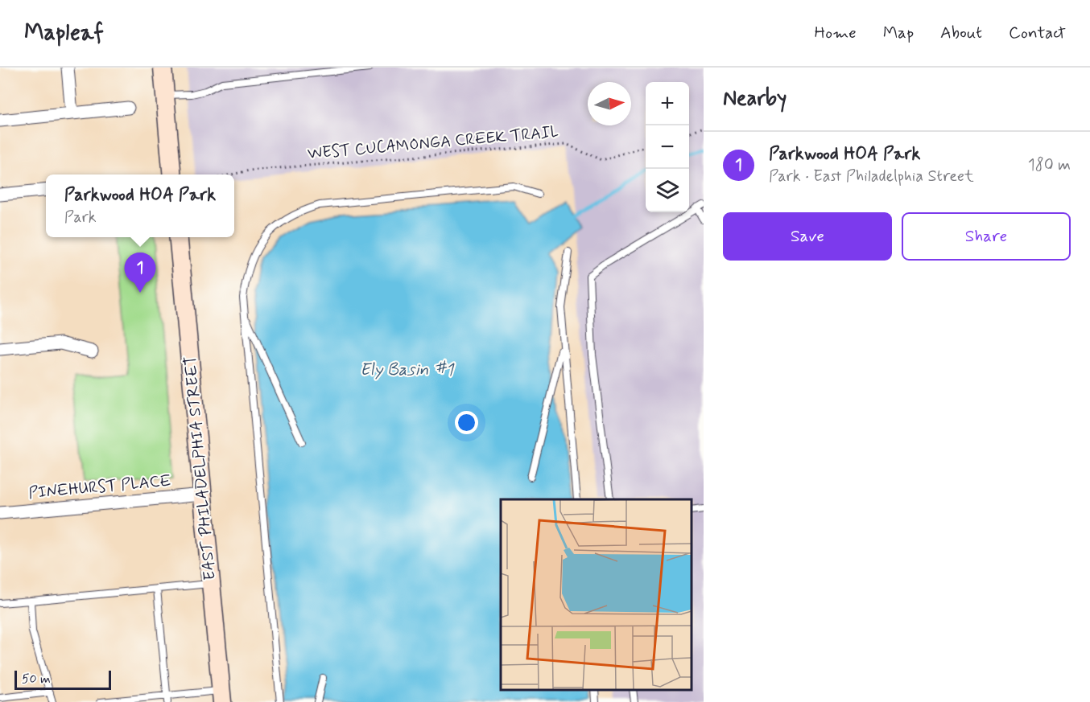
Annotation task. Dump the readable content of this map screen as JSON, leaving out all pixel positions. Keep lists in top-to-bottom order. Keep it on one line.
{"streets":{"street":["EAST PHILADELPHIA STREET","PINEHURST PLACE"],"path":["WEST CUCAMONGA CREEK TRAIL"]},"crossings":[["EAST PHILADELPHIA STREET","PINEHURST PLACE"]],"water":["Ely Basin #1"],"scale_bar":"50 m","north":"right","page":{"header":"Mapleaf","nav":["Home","Map","About","Contact"],"heading":"Nearby","map_buttons":["+","−"],"list":[{"mark":"1","name":"Parkwood HOA Park","note":"Park · East Philadelphia Street","value":"180 m"}],"popup":["Parkwood HOA Park","Park"],"buttons":["Save","Share"],"pins":"1","scale":"50 m"}}
